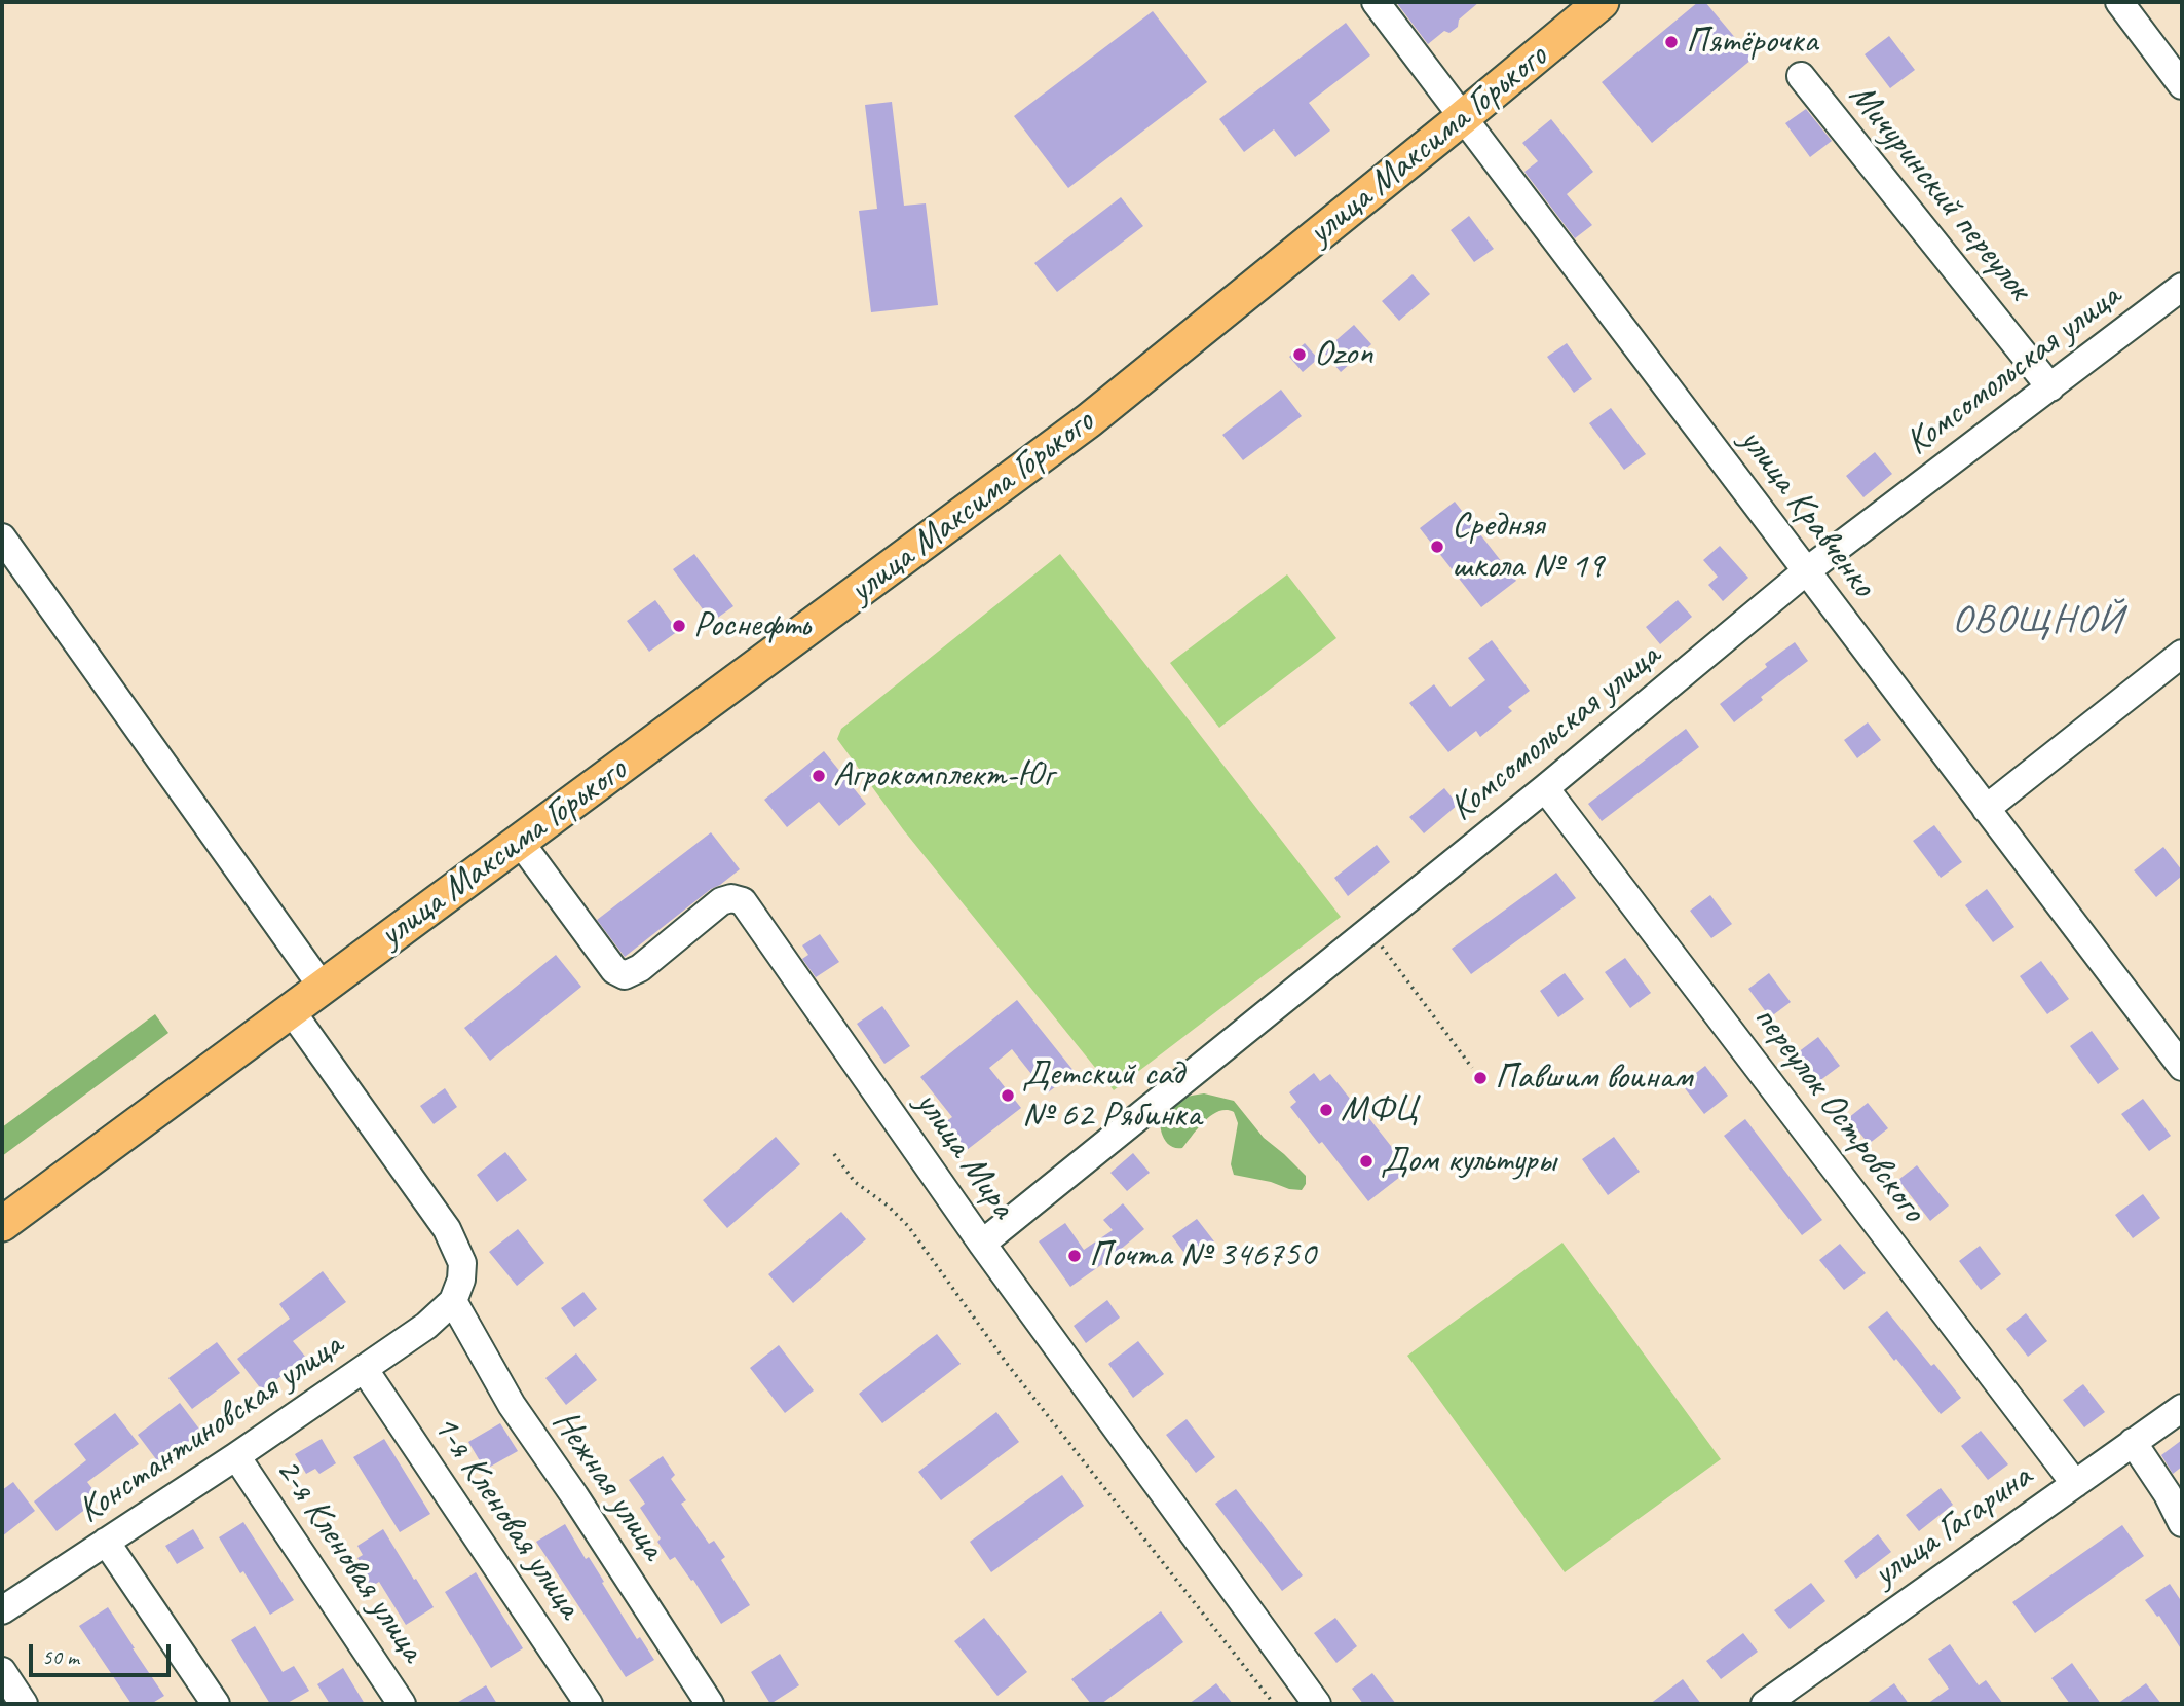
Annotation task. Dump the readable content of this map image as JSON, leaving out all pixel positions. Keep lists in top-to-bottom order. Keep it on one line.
{"streets":{"main road":["улица Максима Горького"],"street":["Мичуринский переулок","Комсомольская улица","улица Кравченко","переулок Островского","улица Мира","Константиновская улица","Нежная улица","1-я Кленовая улица","улица Гагарина","2-я Кленовая улица"]},"crossings":[["улица Максима Горького","улица Кравченко"],["улица Максима Горького","улица Мира"],["Мичуринский переулок","Комсомольская улица"],["Комсомольская улица","улица Кравченко"],["Комсомольская улица","переулок Островского"],["Комсомольская улица","улица Мира"],["переулок Островского","улица Гагарина"],["Константиновская улица","Нежная улица"],["Константиновская улица","1-я Кленовая улица"],["Константиновская улица","2-я Кленовая улица"]],"districts":["ОВОЩНОЙ"],"places":["Пятёрочка","Ozon","Средняя школа № 19","Роснефть","Агрокомплект-Юг","Павшим воинам","Детский сад № 62 Рябинка","МФЦ","Дом культуры","Почта № 346750"],"scale_bar":"50 m"}
